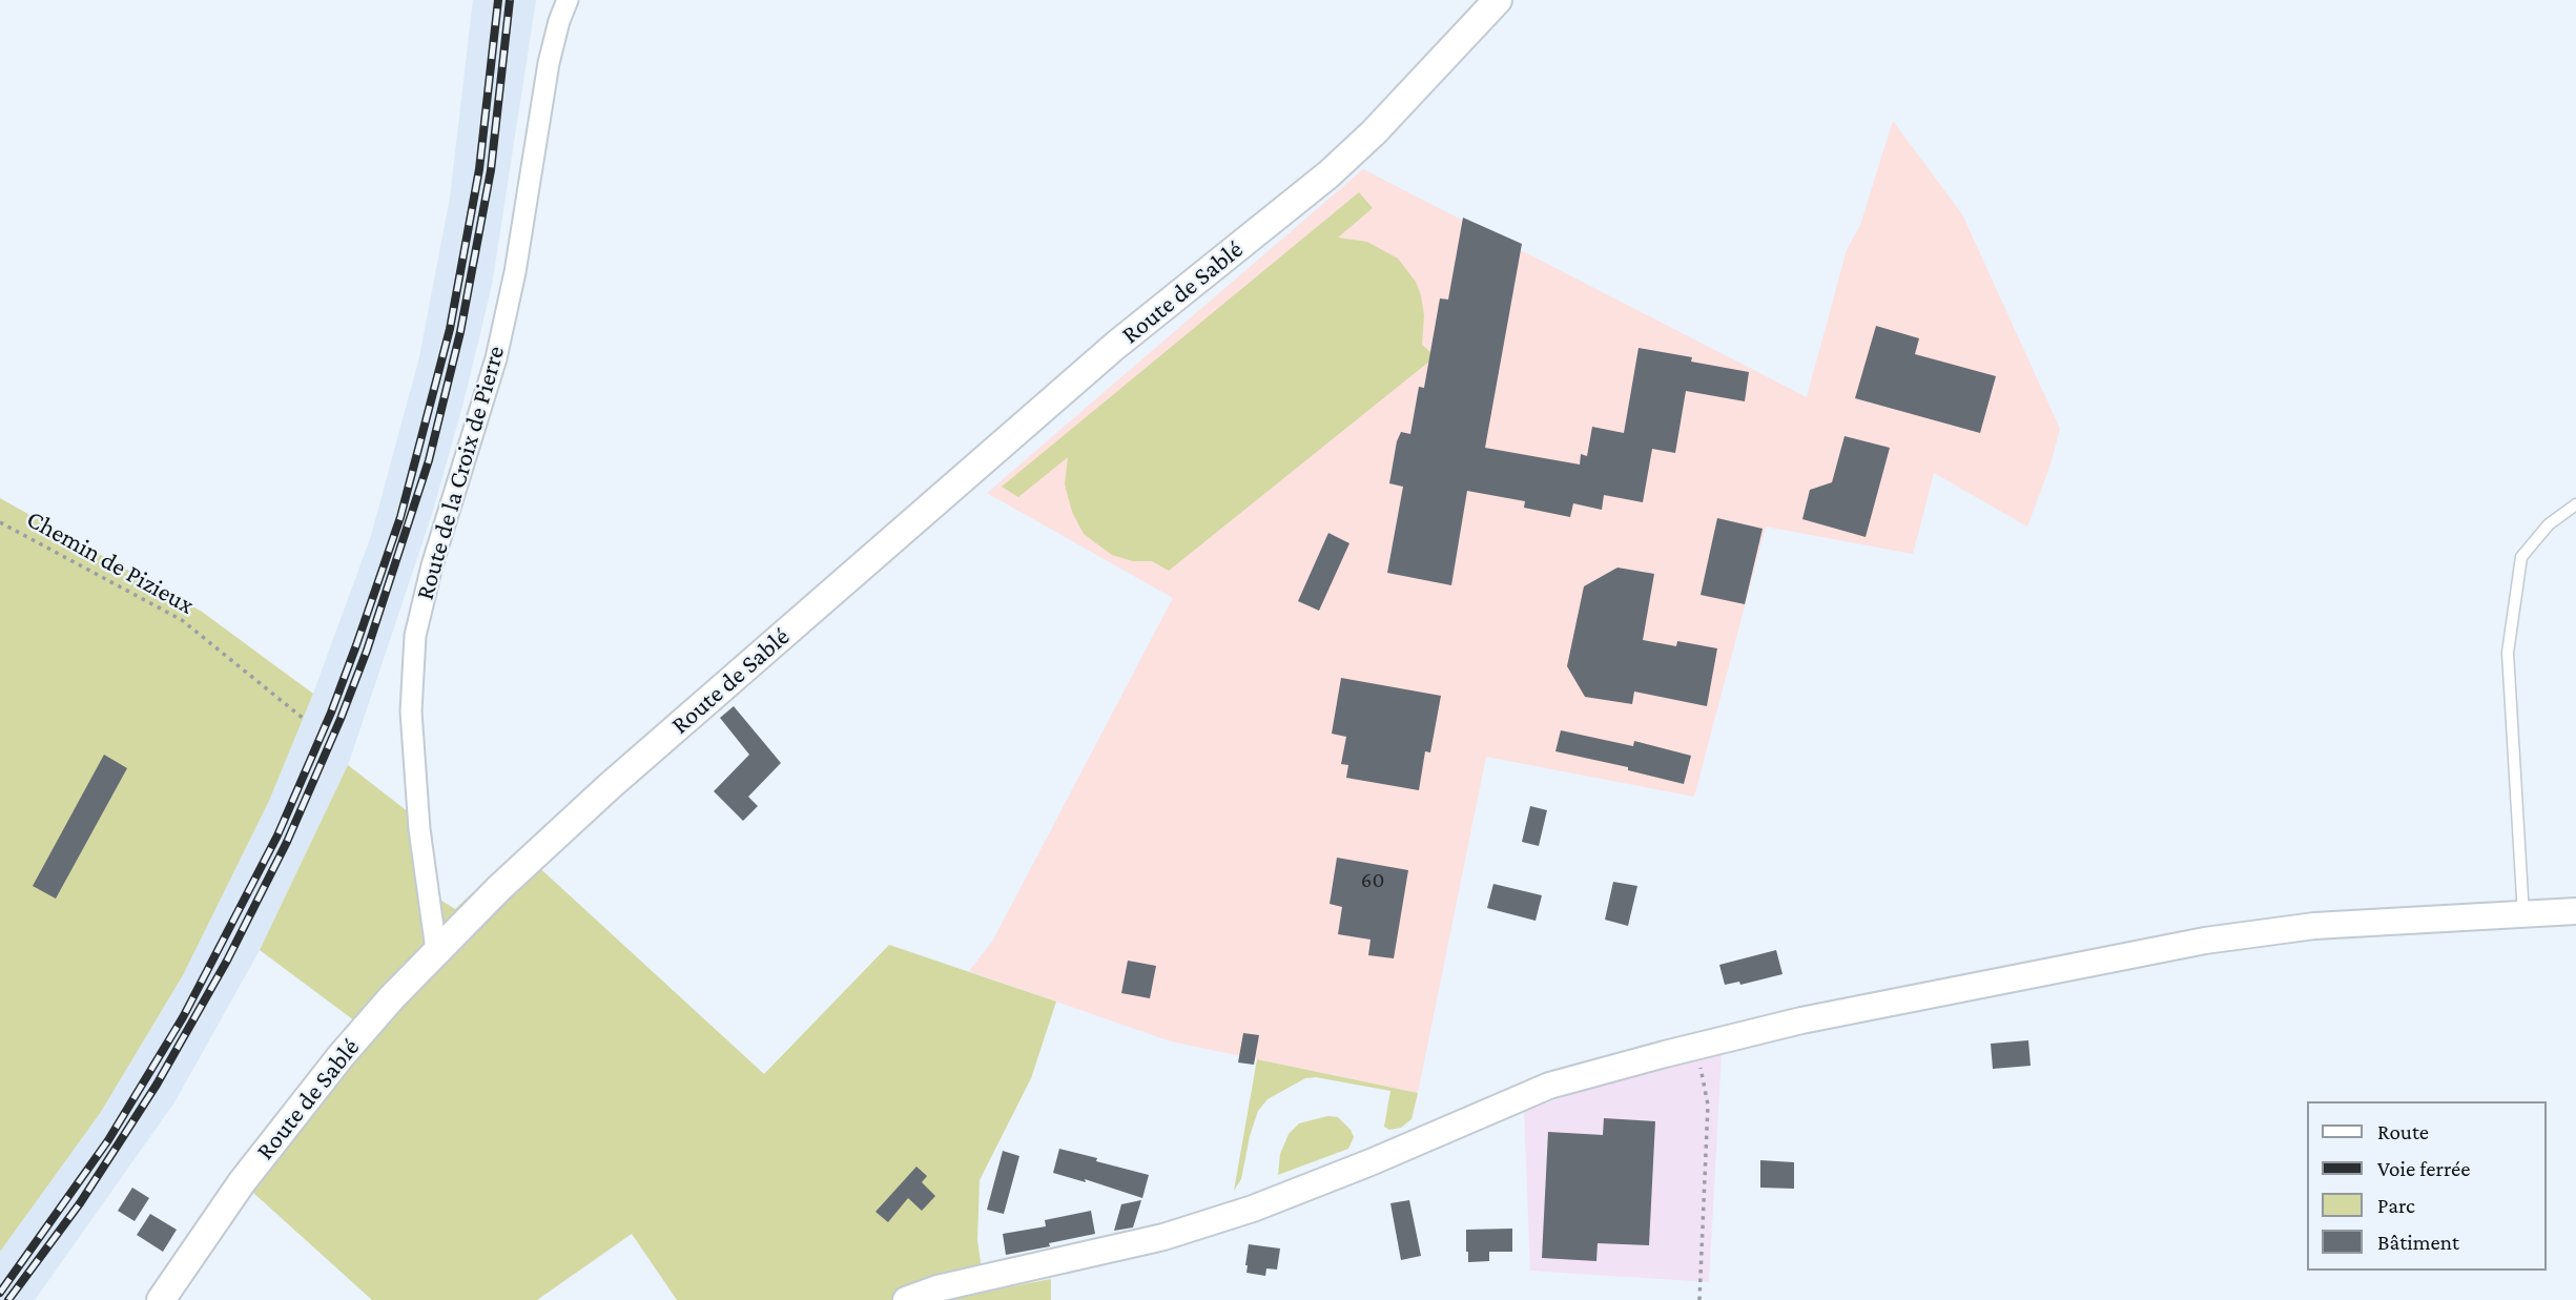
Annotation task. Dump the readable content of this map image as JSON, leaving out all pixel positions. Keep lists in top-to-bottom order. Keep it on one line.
{"streets":{"main road":["Route de Sablé"],"street":["Route de la Croix de Pierre"],"path":["Chemin de Pizieux"]},"crossings":[["Route de Sablé","Route de la Croix de Pierre"]],"house_numbers":["60"],"legend":["Route","Voie ferrée","Parc","Bâtiment"]}
